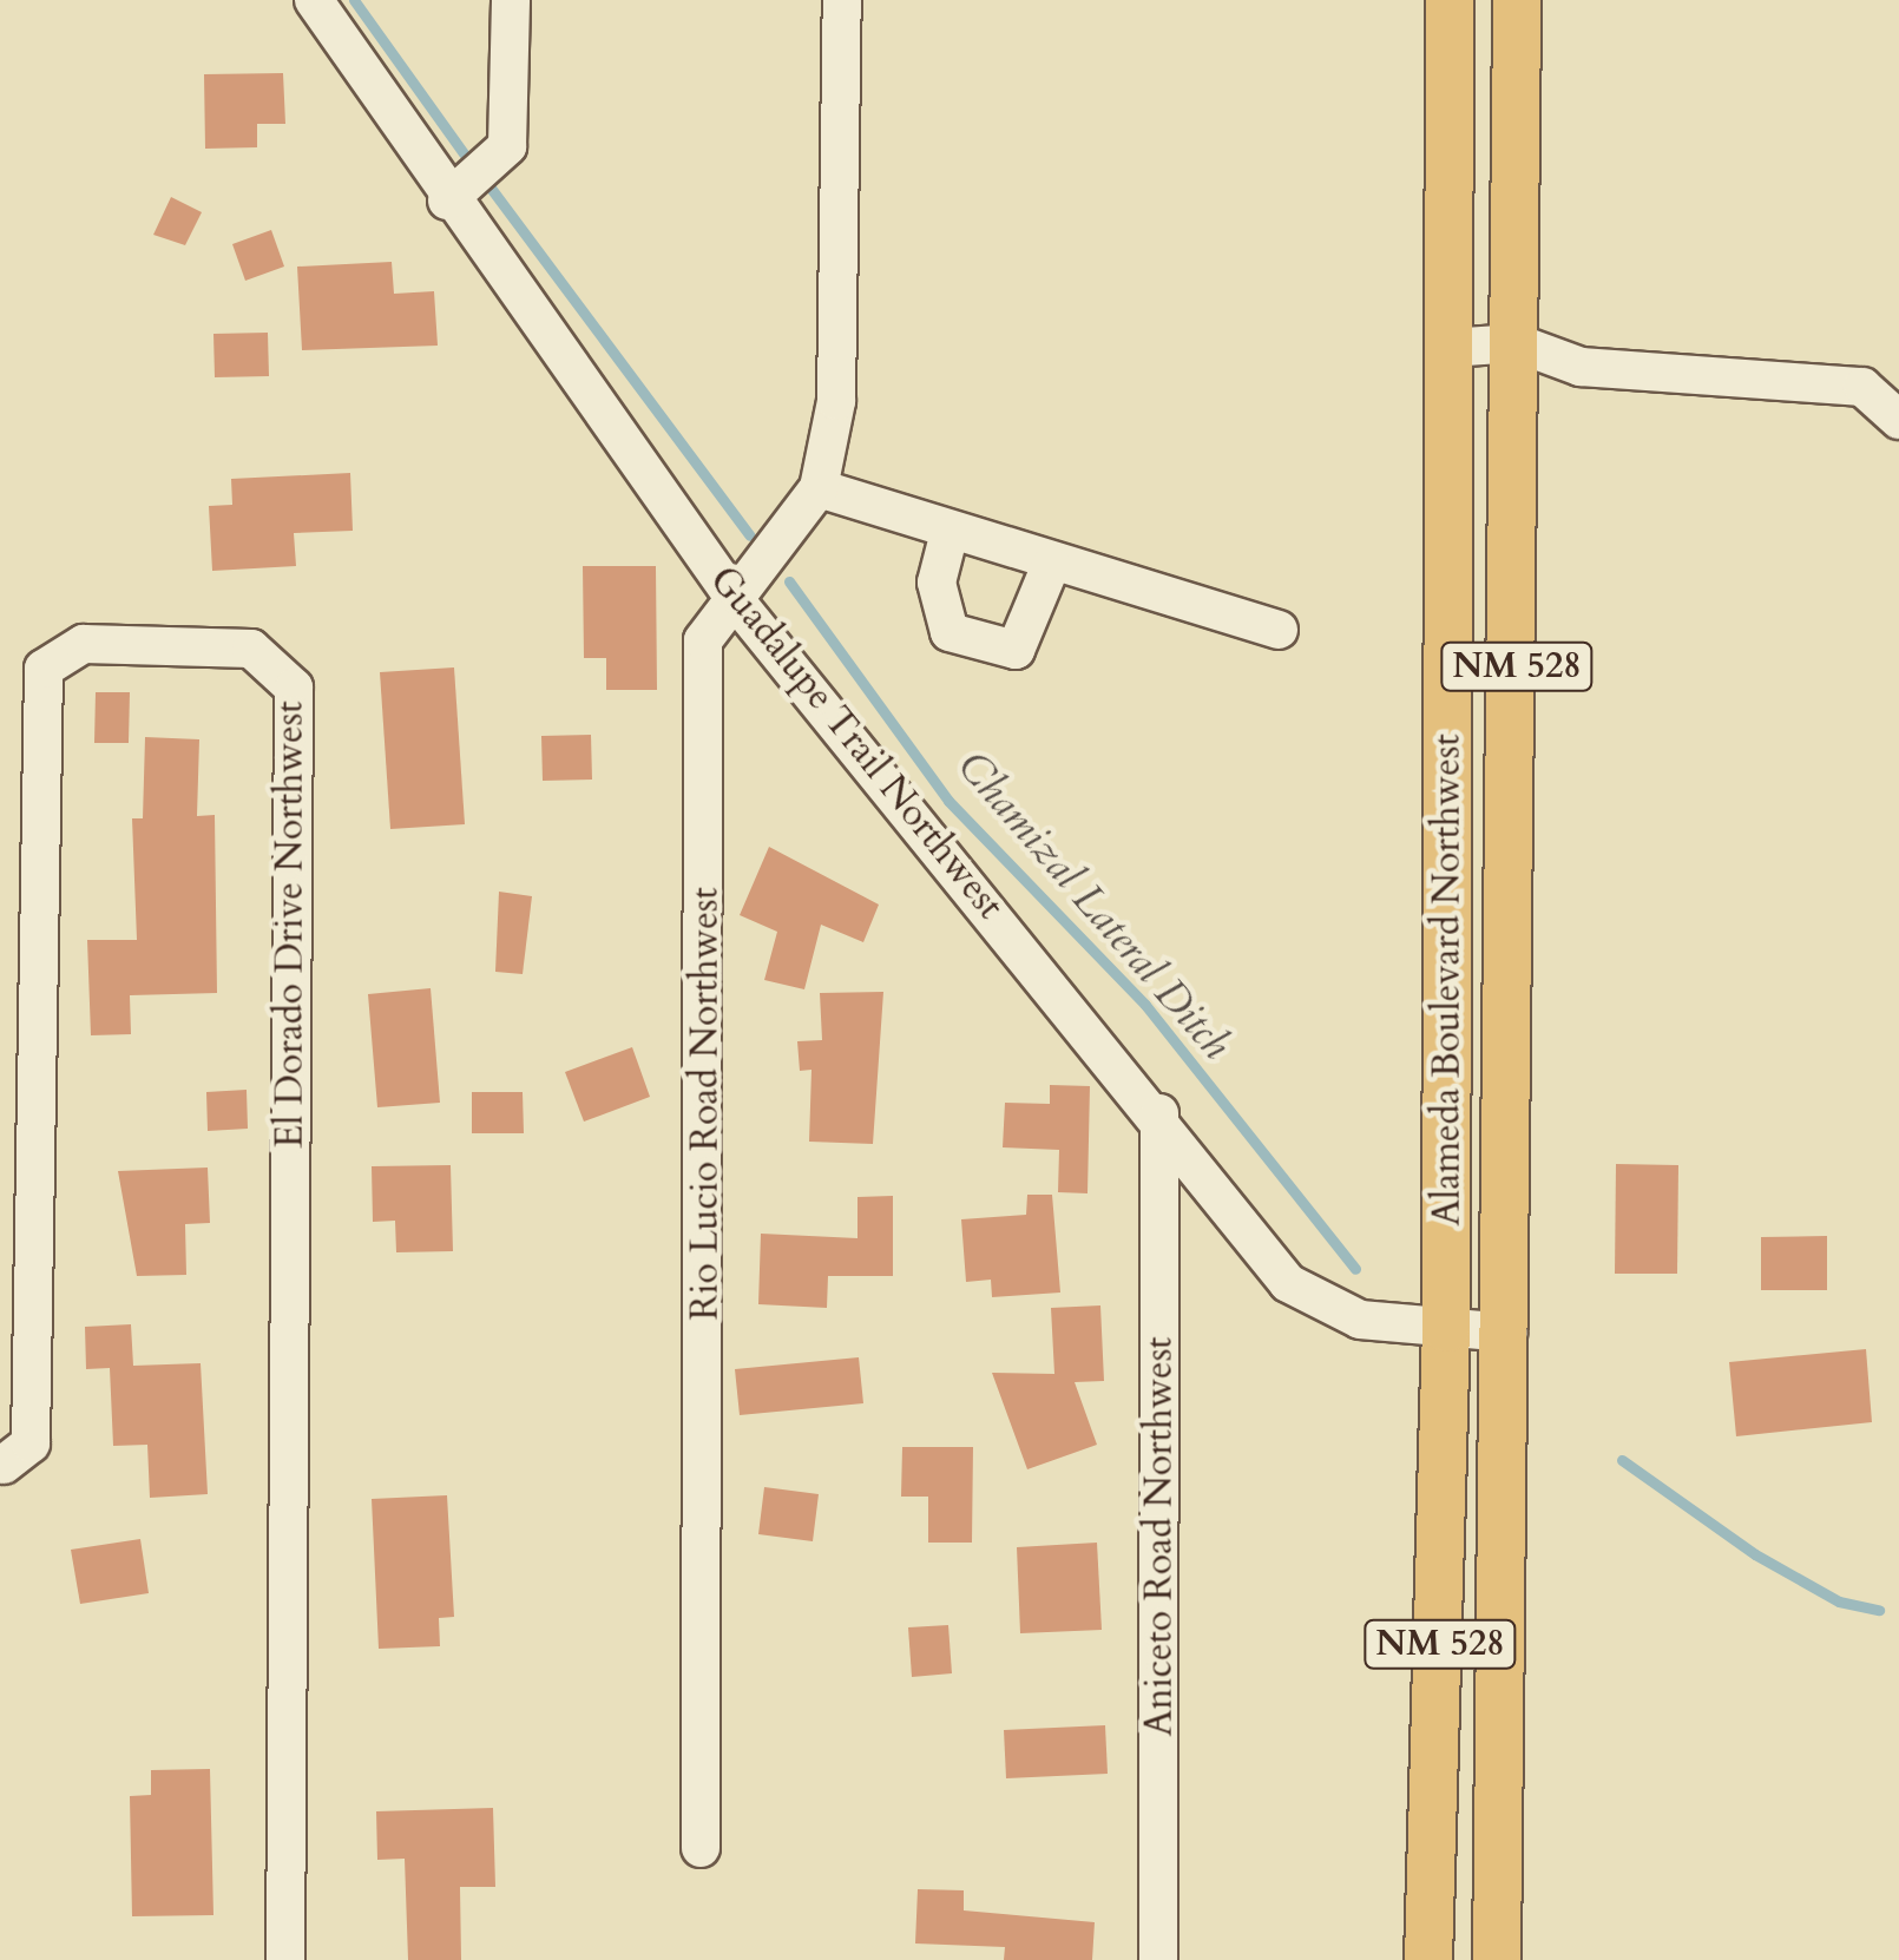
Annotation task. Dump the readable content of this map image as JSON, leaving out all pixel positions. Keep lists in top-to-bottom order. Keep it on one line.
{"streets":{"main road":["NM 528","Alameda Boulevard Northwest"],"street":["Guadalupe Trail Northwest","El Dorado Drive Northwest","Rio Lucio Road Northwest","Aniceto Road Northwest"]},"crossings":[["Guadalupe Trail Northwest","Alameda Boulevard Northwest"],["Guadalupe Trail Northwest","Rio Lucio Road Northwest"],["Guadalupe Trail Northwest","Aniceto Road Northwest"]],"water":["Chamizal Lateral Ditch"]}
